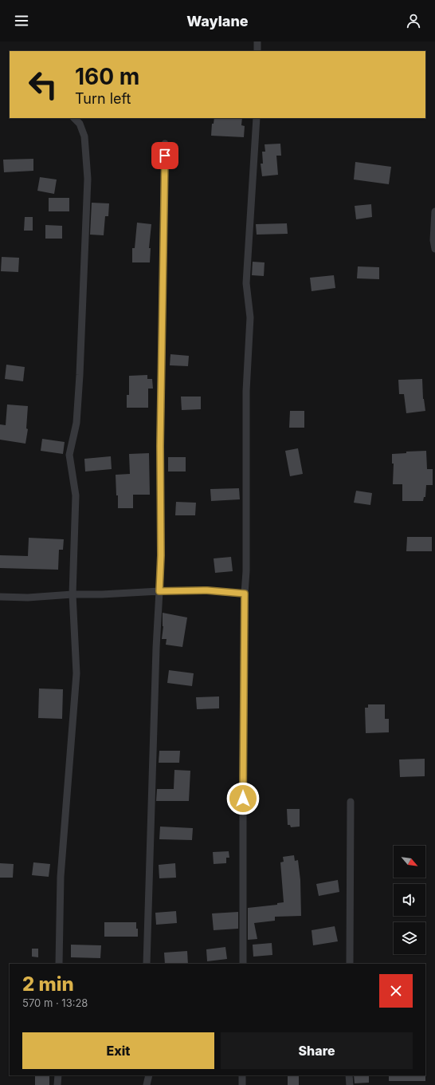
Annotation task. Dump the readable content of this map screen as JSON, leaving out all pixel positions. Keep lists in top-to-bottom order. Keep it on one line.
{"north":"bottom right","page":{"header":"Waylane","turn":["160 m","Turn left"],"heading":["2 min","570 m · 13:28"],"buttons":["Exit","Share"]}}
